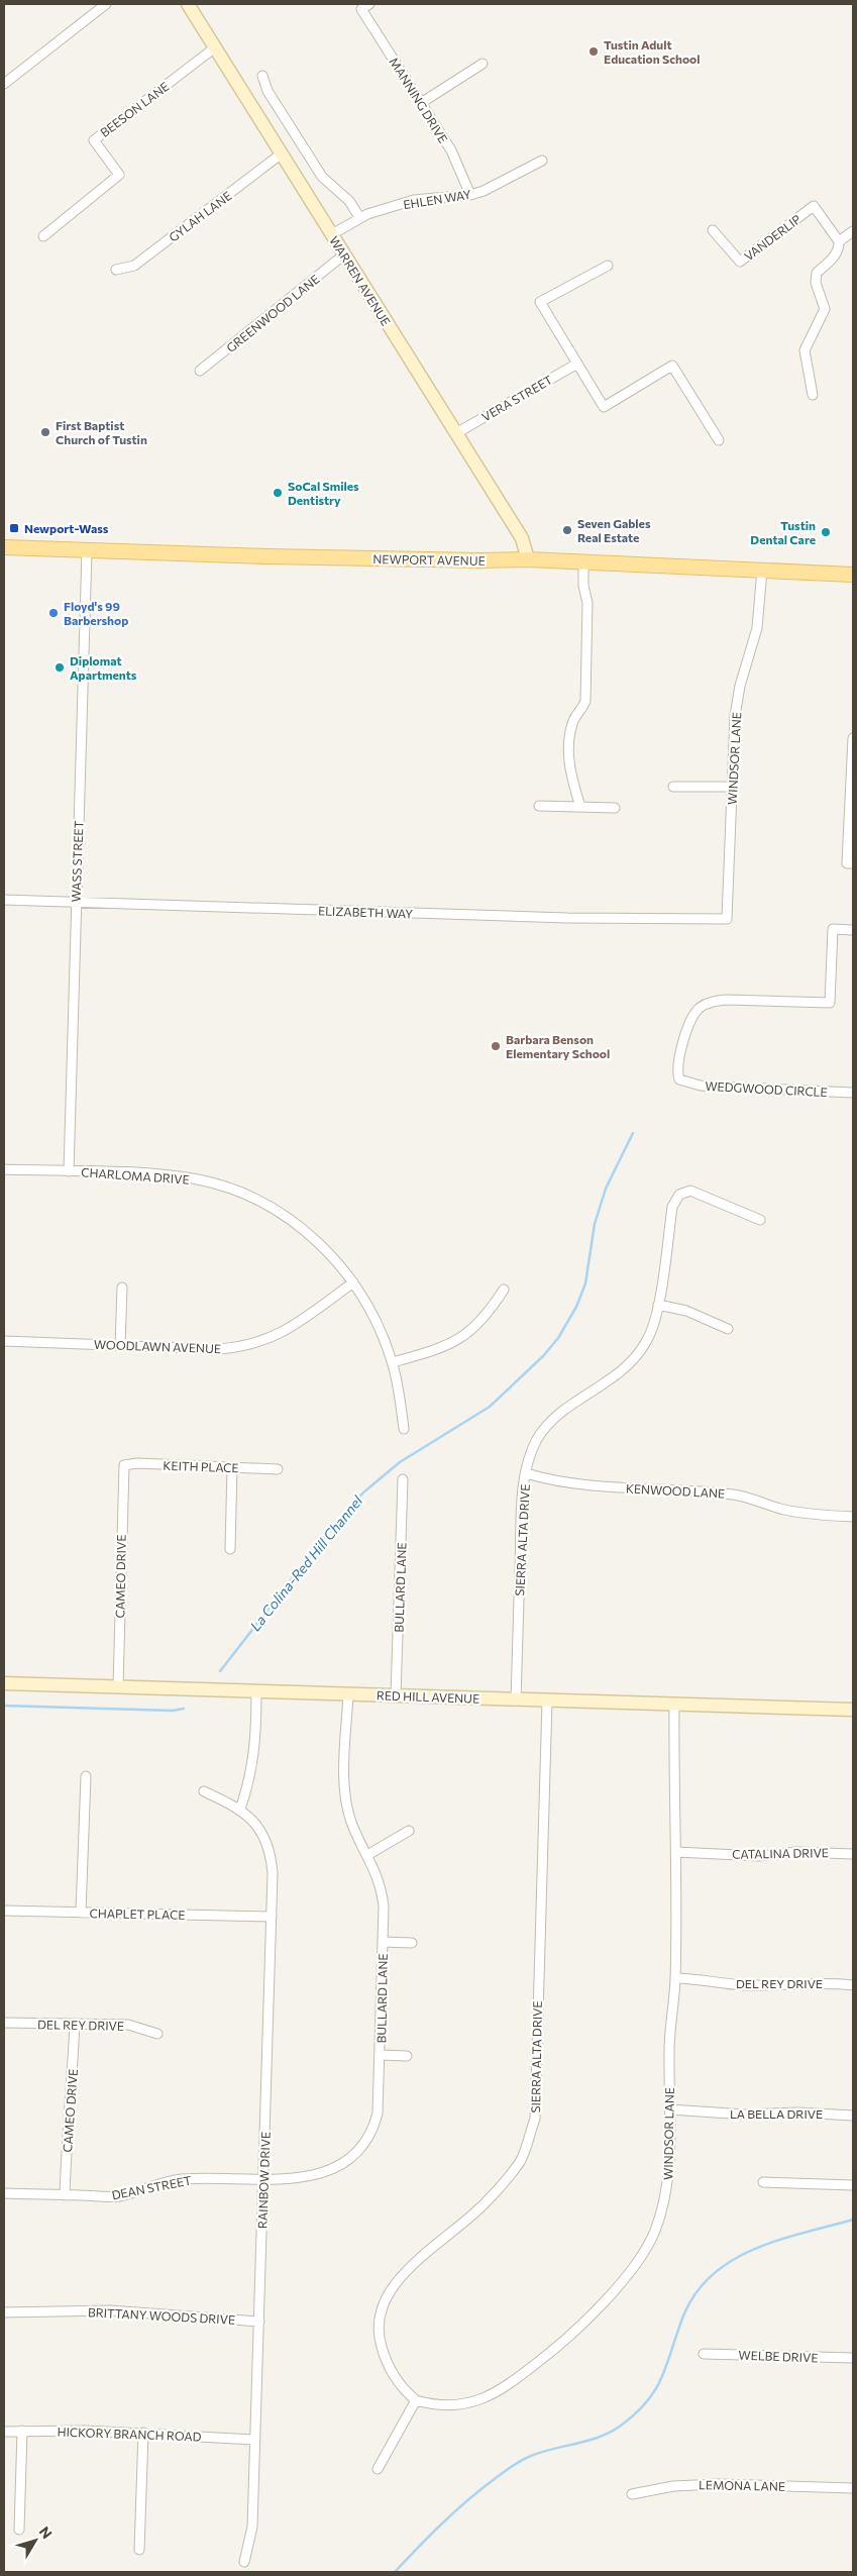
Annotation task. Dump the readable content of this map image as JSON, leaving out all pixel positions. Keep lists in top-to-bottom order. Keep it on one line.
{"streets":{"main road":["WARREN AVENUE","NEWPORT AVENUE","RED HILL AVENUE"],"street":["MANNING DRIVE","BEESON LANE","EHLEN WAY","GYLAH LANE","VANDERLIP","GREENWOOD LANE","VERA STREET","WINDSOR LANE","WASS STREET","ELIZABETH WAY","WEDGWOOD CIRCLE","CHARLOMA DRIVE","WOODLAWN AVENUE","KEITH PLACE","KENWOOD LANE","SIERRA ALTA DRIVE","CAMEO DRIVE","BULLARD LANE","CATALINA DRIVE","CHAPLET PLACE","DEL REY DRIVE","LA BELLA DRIVE","RAINBOW DRIVE","DEAN STREET","BRITTANY WOODS DRIVE","WELBE DRIVE","HICKORY BRANCH ROAD","LEMONA LANE"]},"crossings":[["MANNING DRIVE","EHLEN WAY"],["BEESON LANE","WARREN AVENUE"],["EHLEN WAY","WARREN AVENUE"],["GYLAH LANE","WARREN AVENUE"],["WARREN AVENUE","GREENWOOD LANE"],["WARREN AVENUE","VERA STREET"],["WARREN AVENUE","NEWPORT AVENUE"],["NEWPORT AVENUE","WINDSOR LANE"],["NEWPORT AVENUE","WASS STREET"],["WINDSOR LANE","ELIZABETH WAY"],["WINDSOR LANE","SIERRA ALTA DRIVE"],["WINDSOR LANE","RED HILL AVENUE"],["WINDSOR LANE","CATALINA DRIVE"],["WINDSOR LANE","DEL REY DRIVE"],["WINDSOR LANE","LA BELLA DRIVE"],["WASS STREET","ELIZABETH WAY"],["WASS STREET","CHARLOMA DRIVE"],["CHARLOMA DRIVE","WOODLAWN AVENUE"],["KEITH PLACE","CAMEO DRIVE"],["KENWOOD LANE","SIERRA ALTA DRIVE"],["SIERRA ALTA DRIVE","RED HILL AVENUE"],["CAMEO DRIVE","RED HILL AVENUE"],["CAMEO DRIVE","DEL REY DRIVE"],["CAMEO DRIVE","DEAN STREET"],["BULLARD LANE","RED HILL AVENUE"],["BULLARD LANE","DEAN STREET"],["CHAPLET PLACE","RAINBOW DRIVE"],["RAINBOW DRIVE","DEAN STREET"],["RAINBOW DRIVE","BRITTANY WOODS DRIVE"],["RAINBOW DRIVE","HICKORY BRANCH ROAD"]],"water":["La Colina-Red Hill Channel"],"places":{"other":["Tustin Adult Education School","First Baptist Church of Tustin","SoCal Smiles Dentistry","Seven Gables Real Estate","Tustin Dental Care","Floyd's 99 Barbershop","Diplomat Apartments","Barbara Benson Elementary School"],"transit":["Newport-Wass"]},"north":"top right"}
